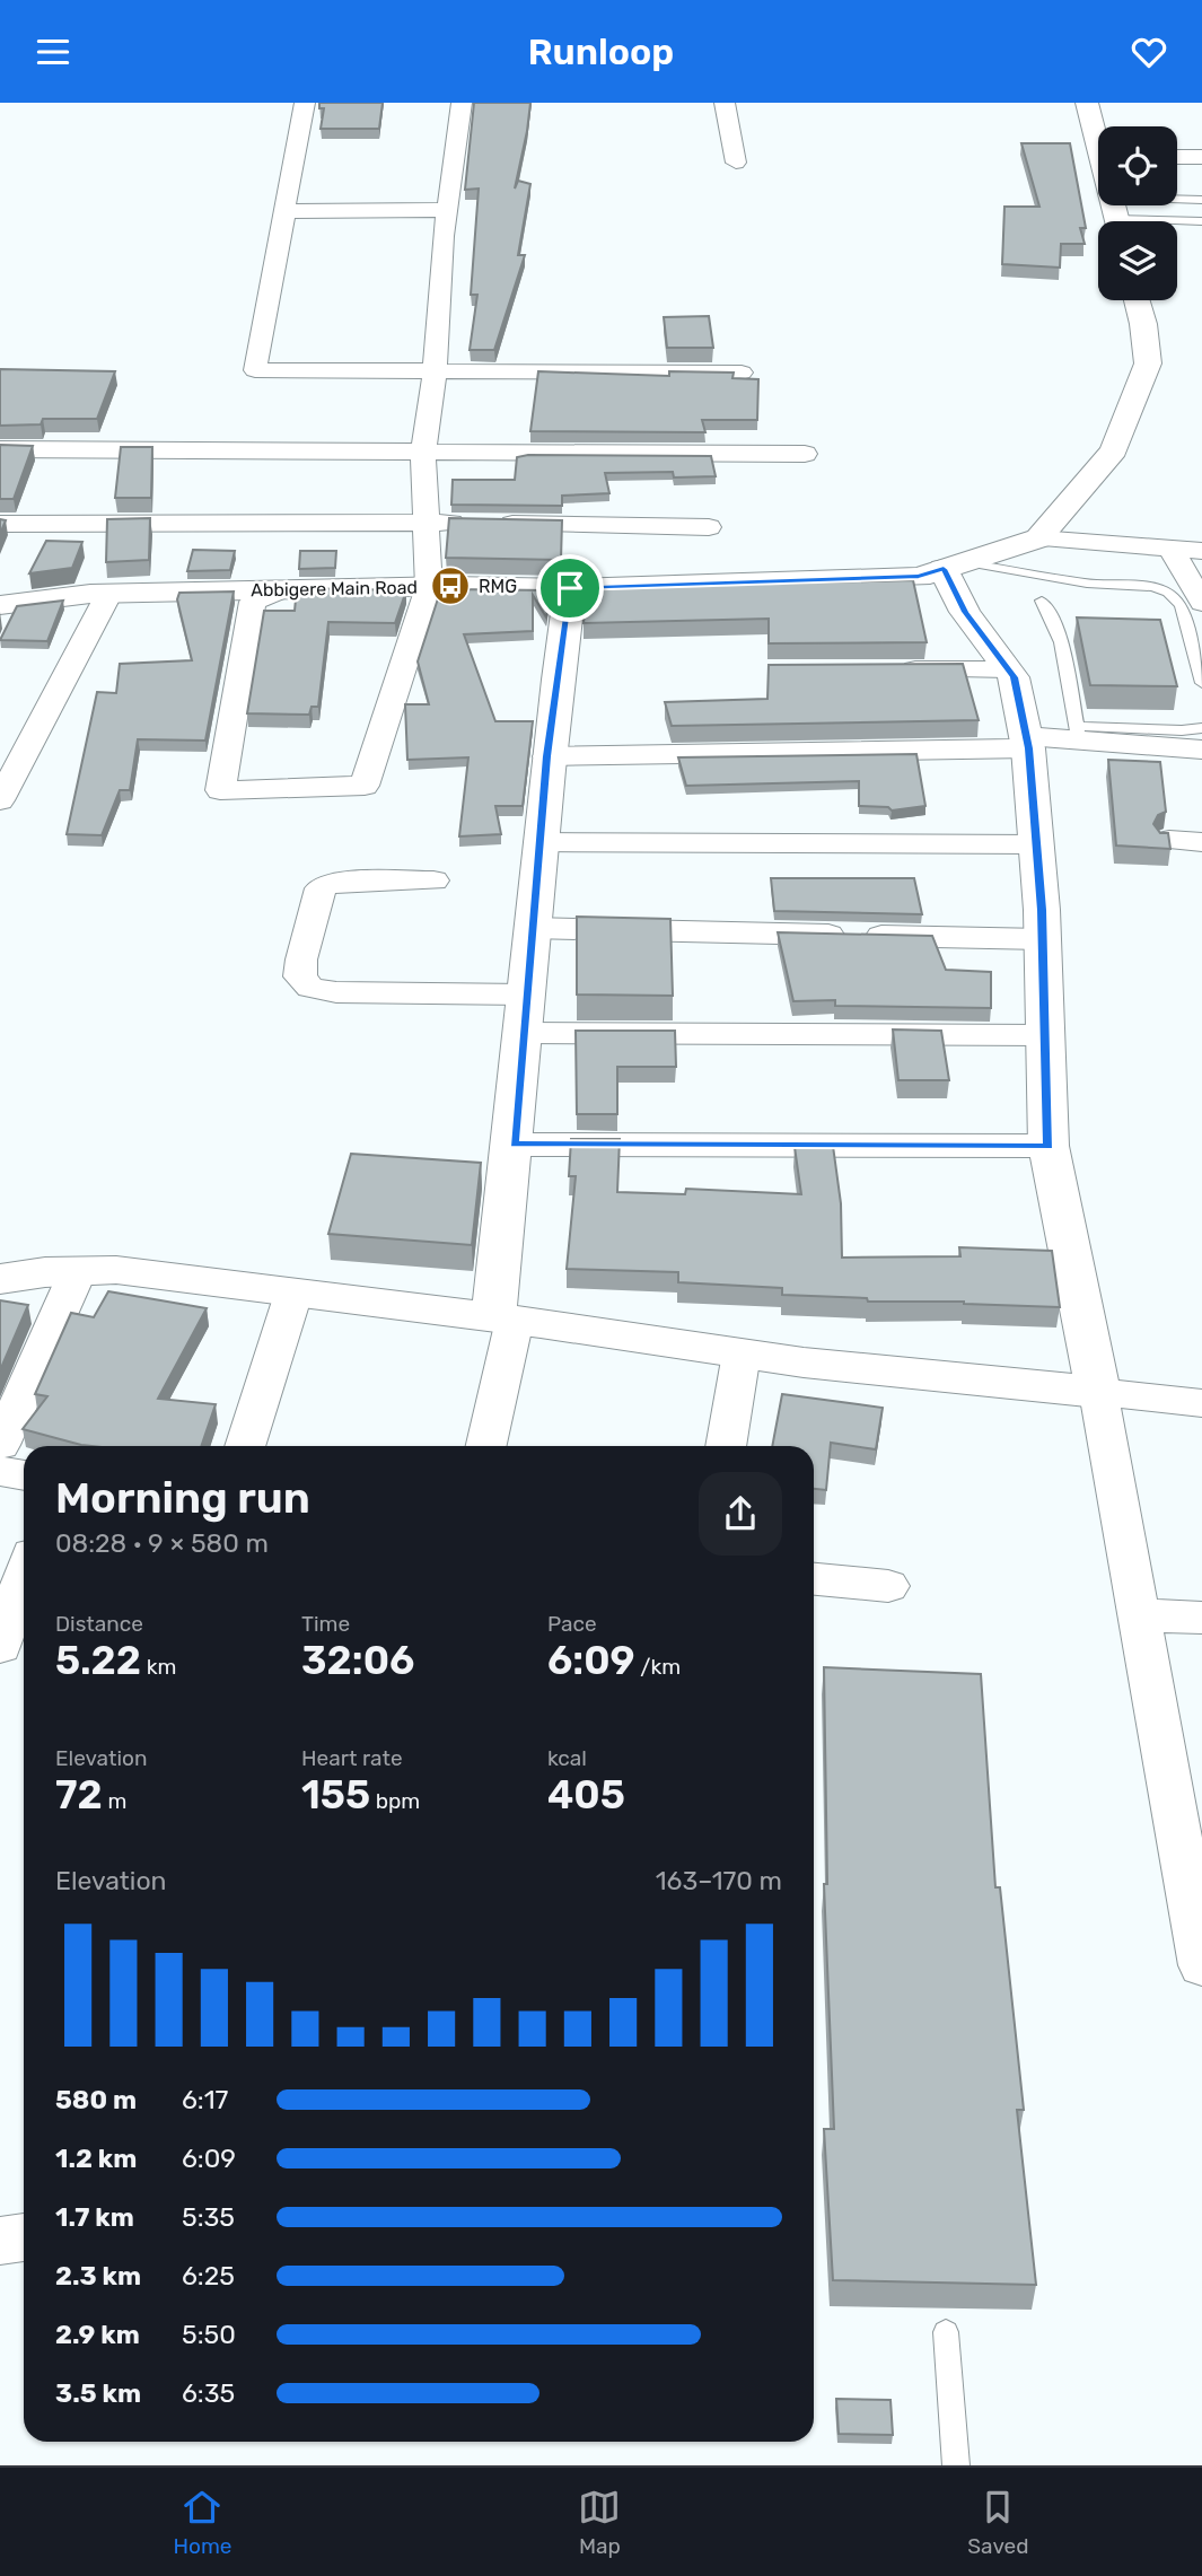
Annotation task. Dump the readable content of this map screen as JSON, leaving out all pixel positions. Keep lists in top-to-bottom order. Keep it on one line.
{"streets":{"street":["Abbigere Main Road"]},"places":{"bus stop":["RMG"]},"page":{"header":"Runloop","heading":["Morning run","08:28 · 9 × 580 m"],"stats":[["Distance","5.22 km"],["Time","32:06"],["Pace","6:09 /km"],["Elevation","72 m"],["Heart rate","155 bpm"],["kcal","405"]],"chart":["Elevation","163–170 m"],"list":[{"name":"580 m","note":"6:17"},{"name":"1.2 km","note":"6:09"},{"name":"1.7 km","note":"5:35"},{"name":"2.3 km","note":"6:25"},{"name":"2.9 km","note":"5:50"},{"name":"3.5 km","note":"6:35"}],"tabs":["Home","Map","Saved"]}}
